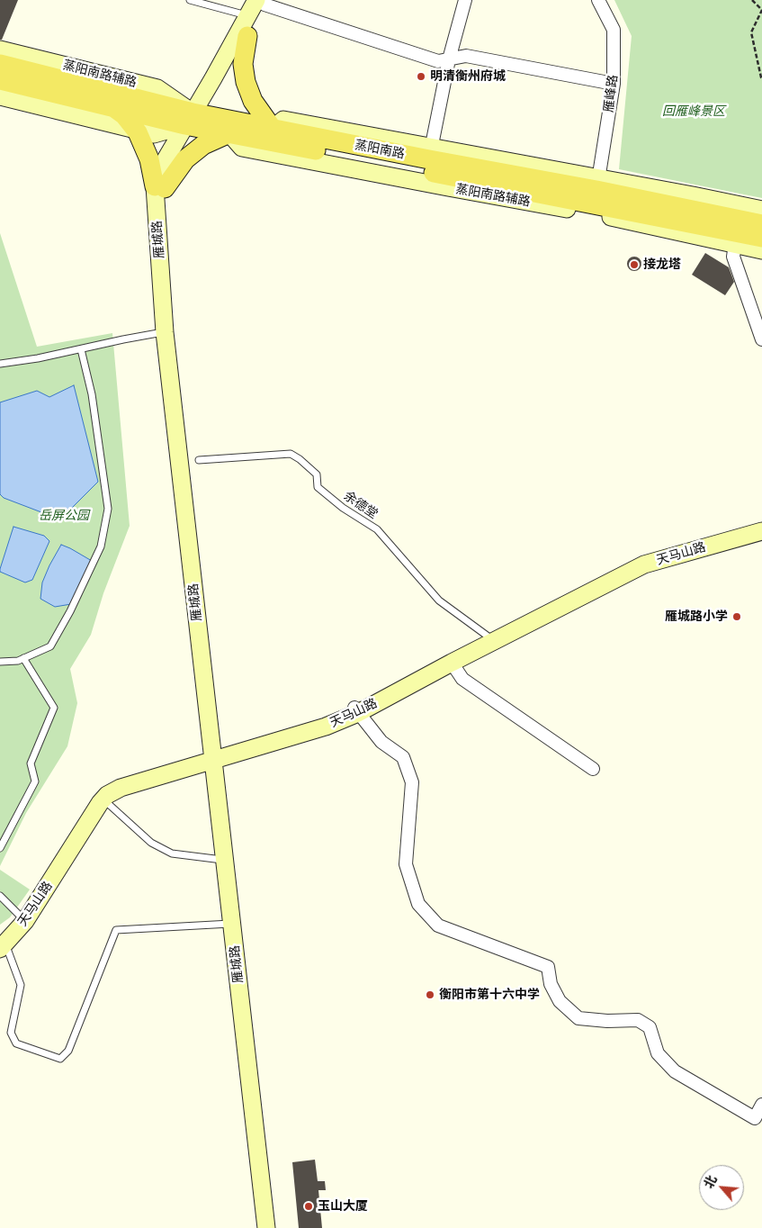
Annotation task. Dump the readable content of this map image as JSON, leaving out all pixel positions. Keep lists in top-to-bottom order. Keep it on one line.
{"streets":{"main road":["蒸阳南路"],"street":["蒸阳南路辅路","雁峰路","雁城路","天马山路"],"lane":["余德堂"]},"crossings":[["蒸阳南路辅路","蒸阳南路"],["蒸阳南路辅路","雁城路"],["雁峰路","蒸阳南路"],["蒸阳南路","雁城路"],["雁城路","天马山路"],["余德堂","天马山路"]],"parks":["回雁峰景区","岳屏公园"],"places":["明清衡州府城","接龙塔","雁城路小学","衡阳市第十六中学","玉山大厦"],"north":"top left"}
